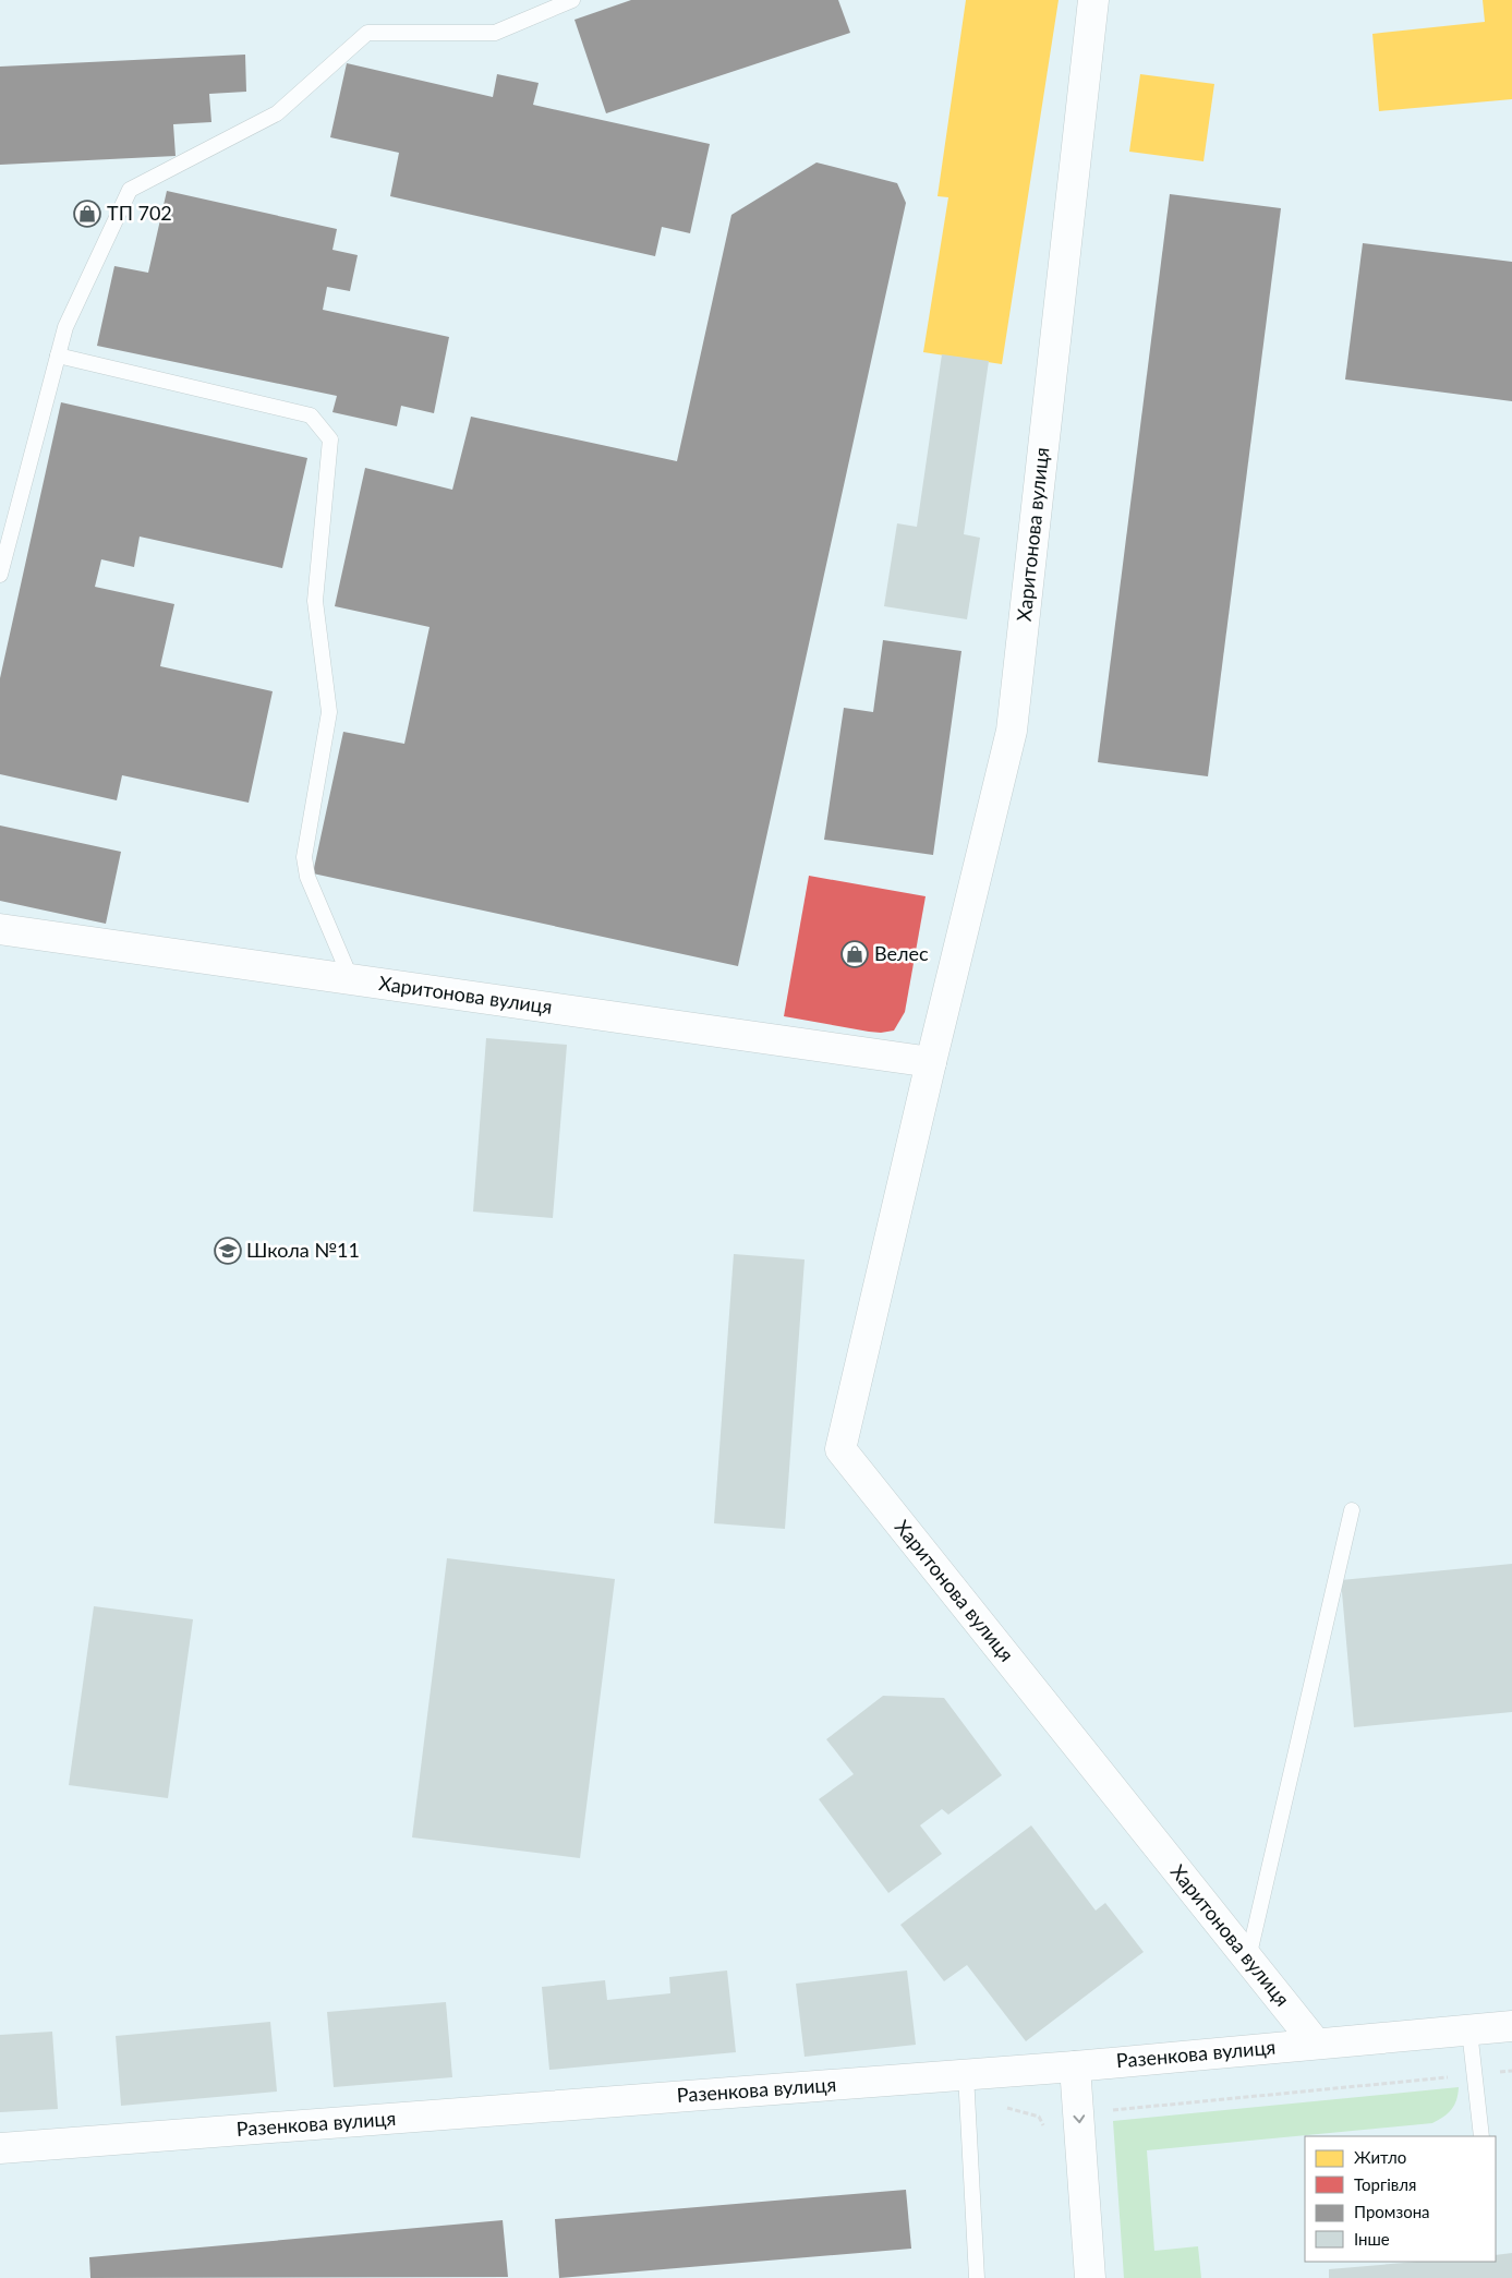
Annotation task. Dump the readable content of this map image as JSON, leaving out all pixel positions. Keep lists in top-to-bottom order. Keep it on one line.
{"streets":{"street":["Харитонова вулиця","Разенкова вулиця"]},"crossings":[["Харитонова вулиця","Разенкова вулиця"]],"places":{"shop":["ТП 702","Велес"],"school or university":["Школа №11"]},"legend":["Житло","Торгівля","Промзона","Інше"]}
